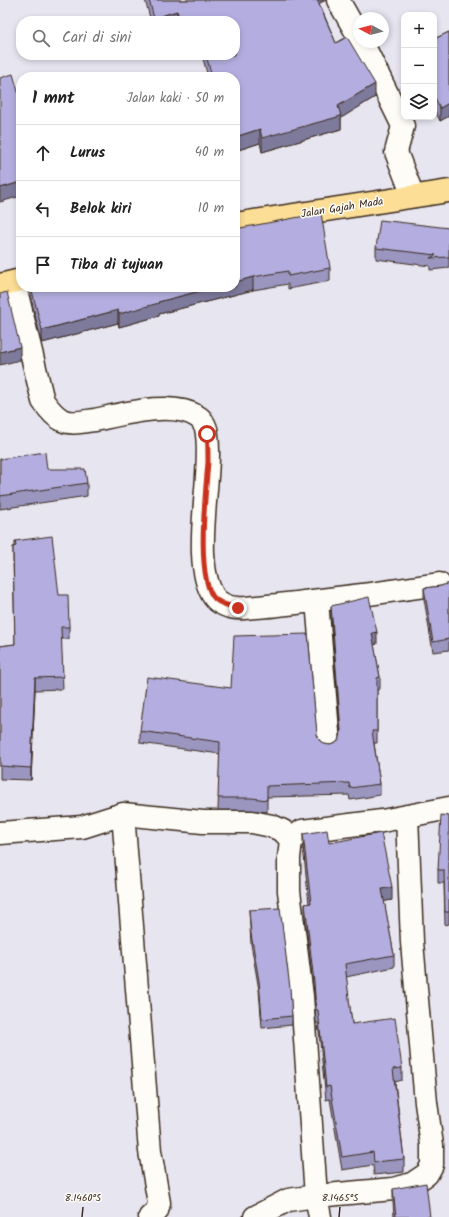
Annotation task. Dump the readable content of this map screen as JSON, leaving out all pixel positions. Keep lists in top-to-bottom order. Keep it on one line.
{"streets":{"highway":["Jalan Gajah Mada"]},"north":"left","page":{"map_buttons":["+","−"],"search":"Cari di sini","heading":["1 mnt","Jalan kaki · 50 m"],"list":[["Lurus","40 m"],["Belok kiri","10 m"],"Tiba di tujuan"]},"coordinates":["8.1460°S","8.1465°S"]}
